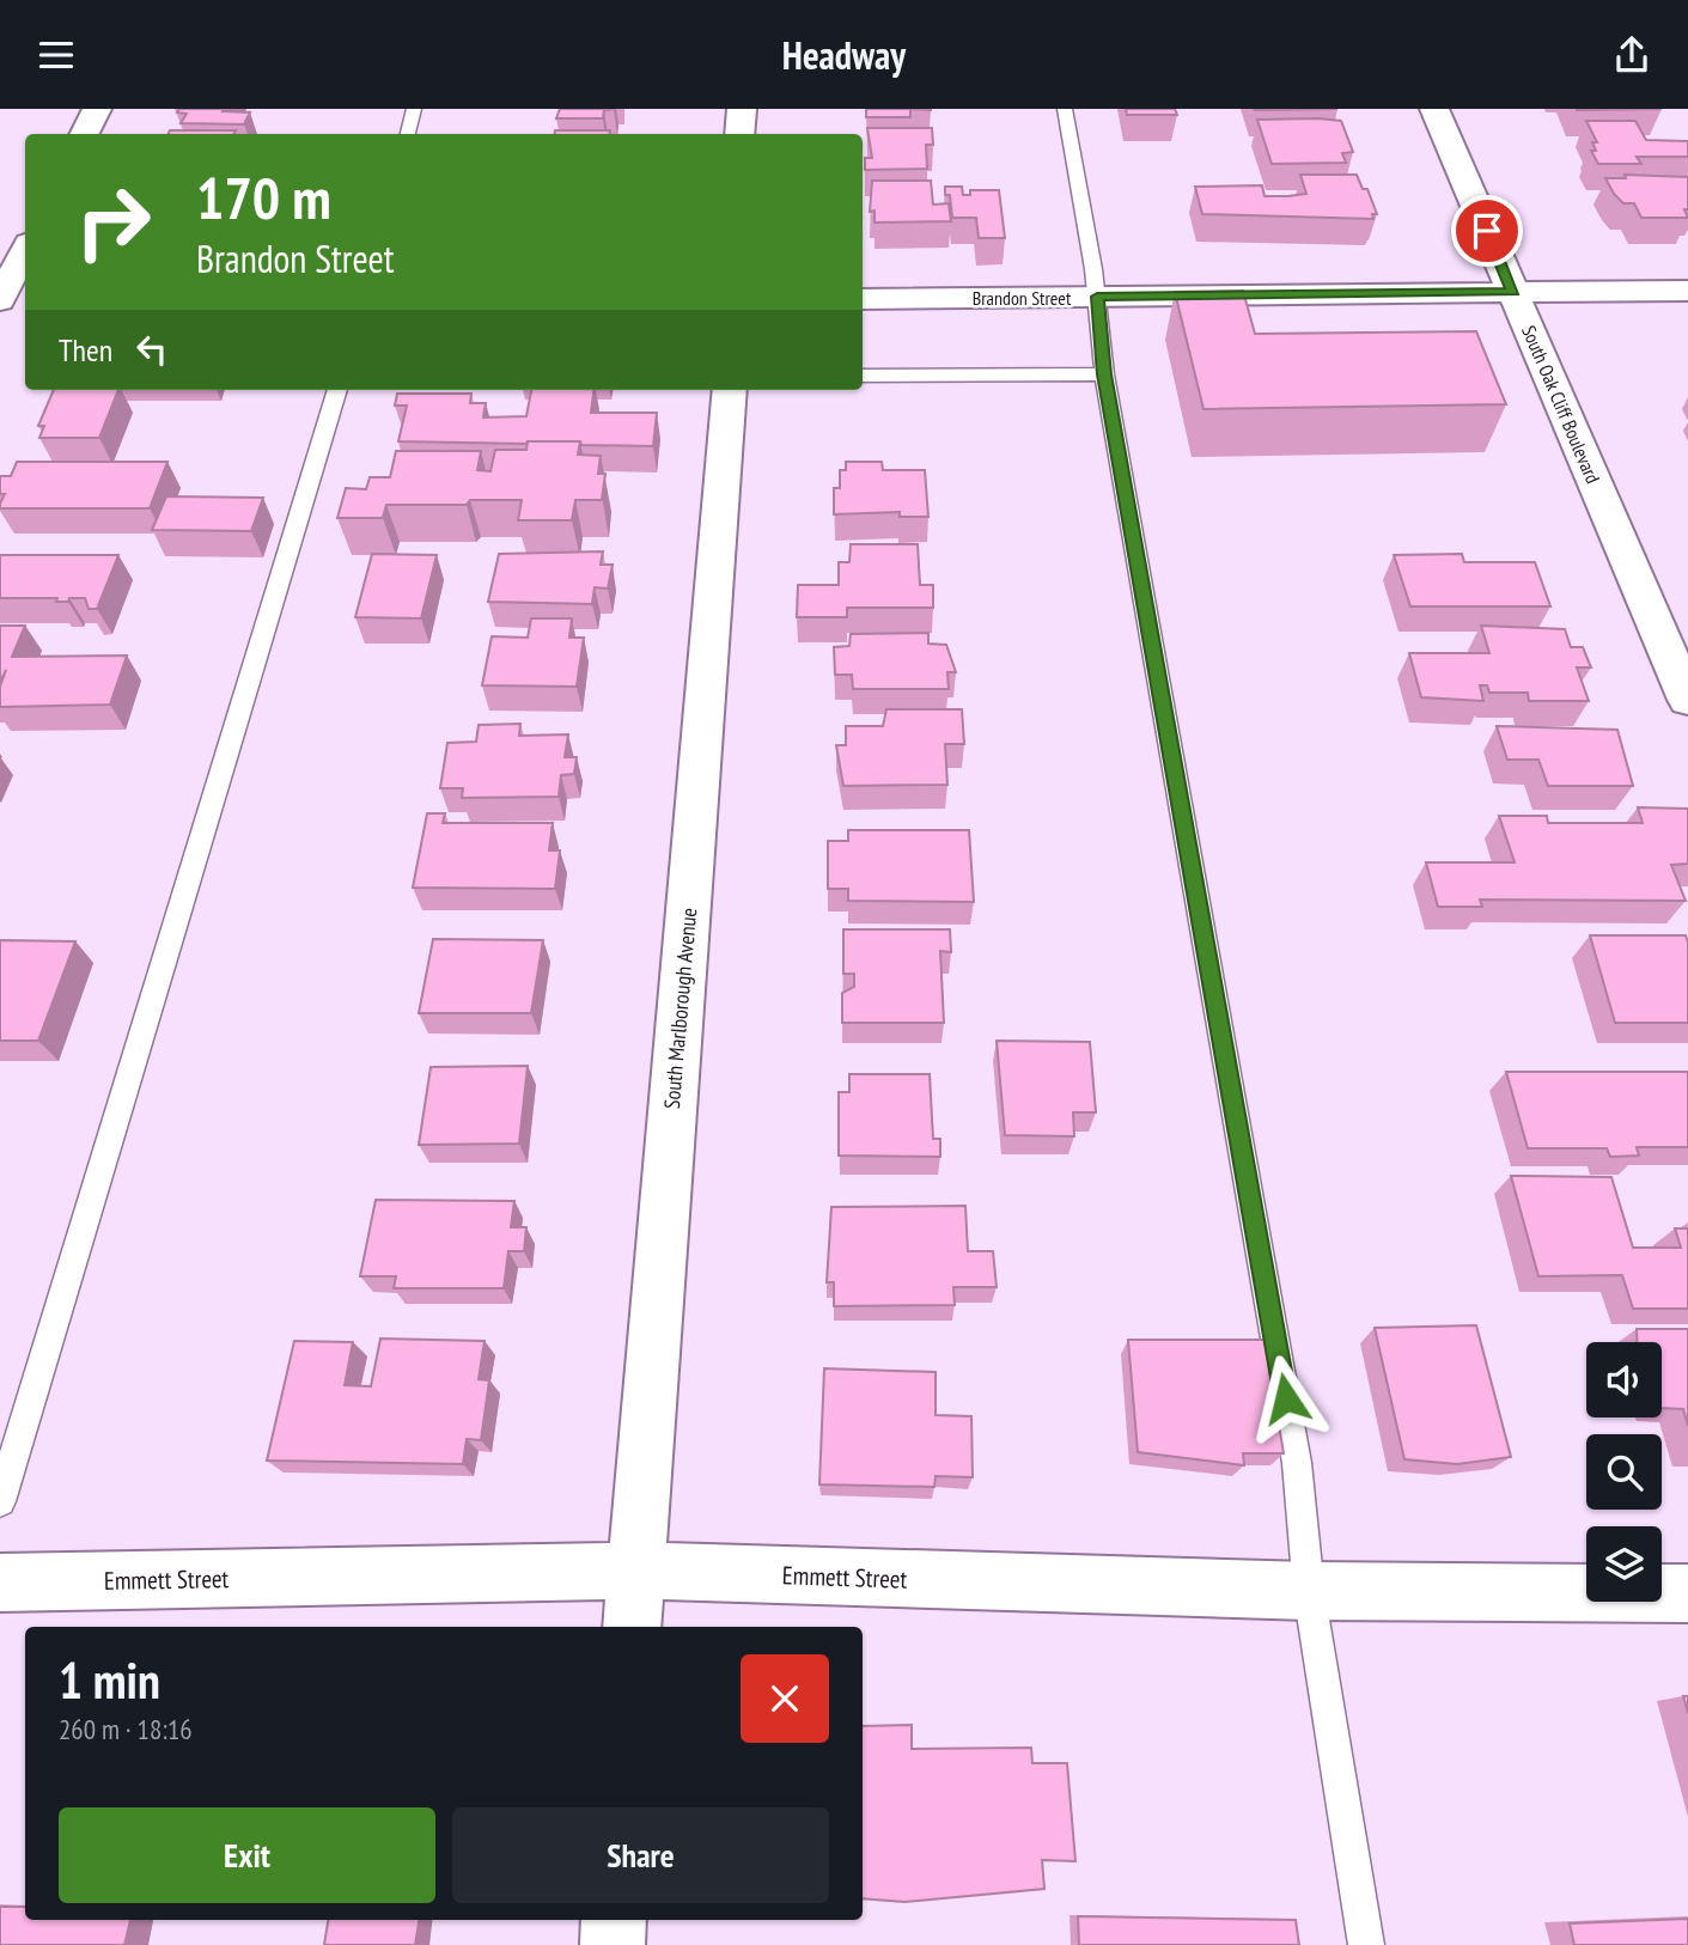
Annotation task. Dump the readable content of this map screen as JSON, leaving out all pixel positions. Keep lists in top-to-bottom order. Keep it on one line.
{"streets":{"street":["Brandon Street","South Oak Cliff Boulevard","South Marlborough Avenue","Emmett Street"]},"crossings":[["Brandon Street","South Oak Cliff Boulevard"],["South Marlborough Avenue","Emmett Street"]],"page":{"header":"Headway","turn":["170 m","Brandon Street"],"then":"Then","heading":["1 min","260 m · 18:16"],"buttons":["Exit","Share"]}}
